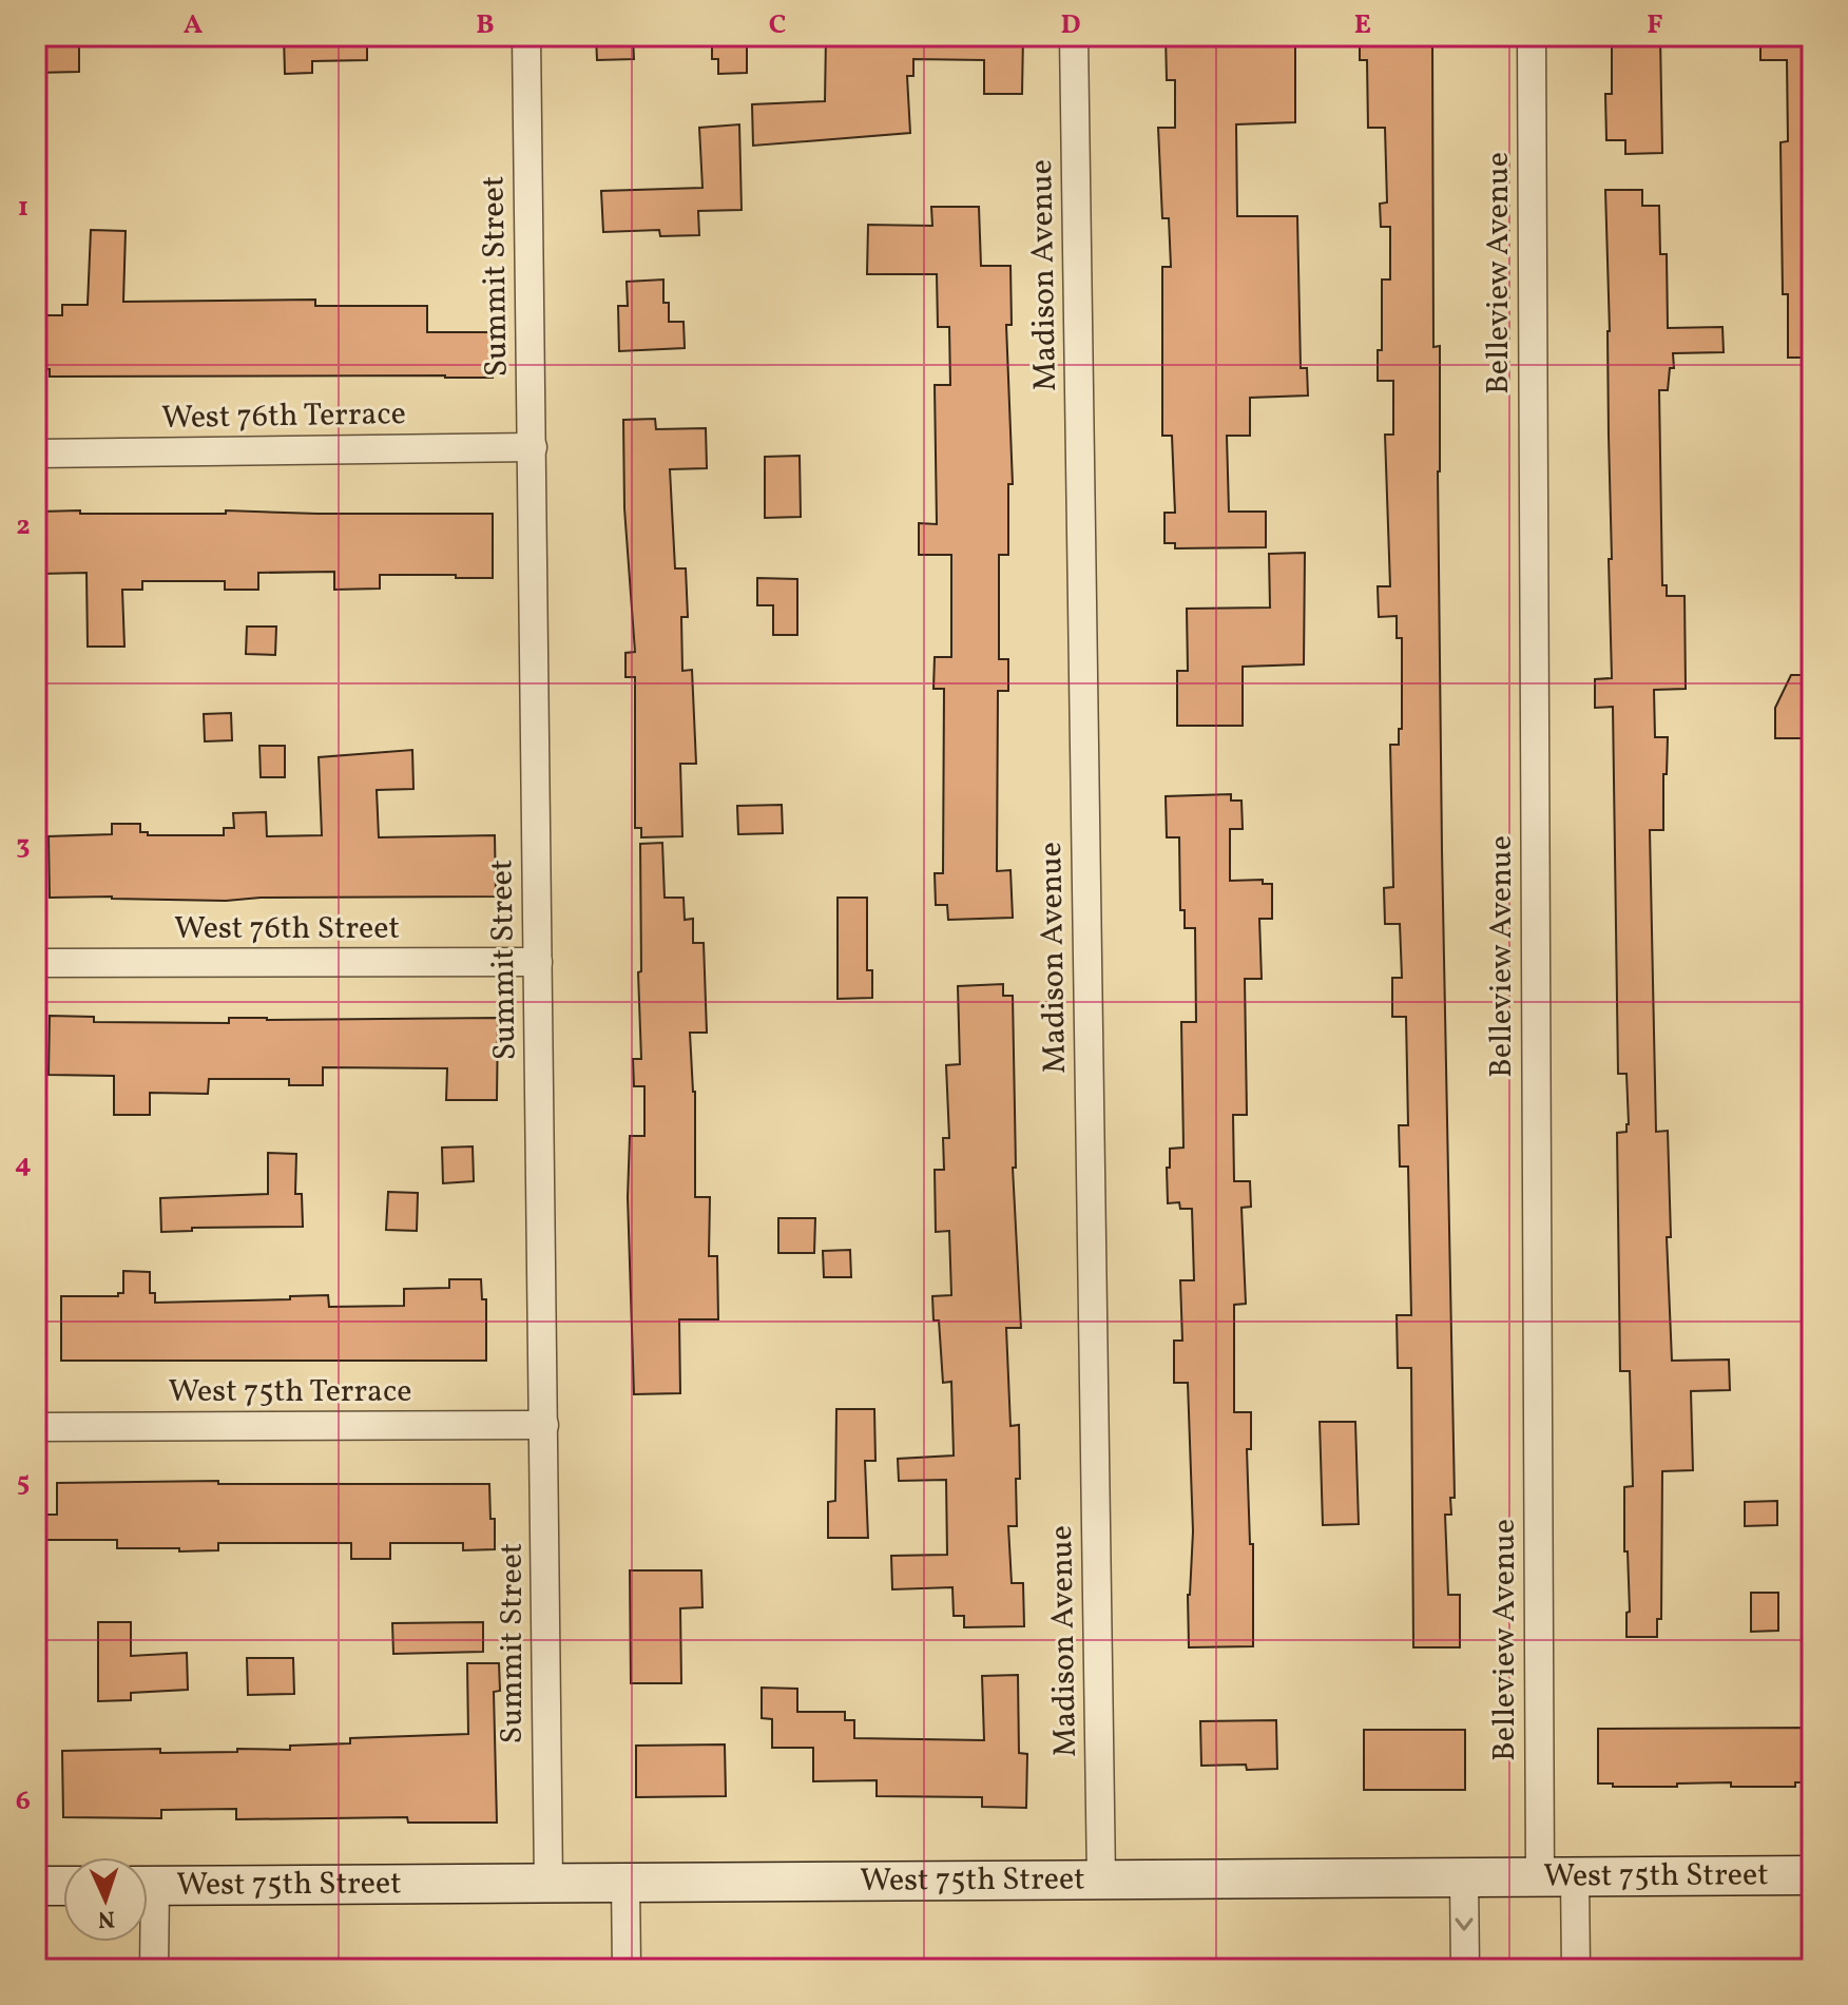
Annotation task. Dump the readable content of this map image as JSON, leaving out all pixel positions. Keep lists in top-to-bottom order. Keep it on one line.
{"streets":{"main road":["West 75th Street"],"street":["Belleview Avenue","Madison Avenue","Summit Street","West 76th Terrace","West 76th Street","West 75th Terrace"]},"crossings":[["Belleview Avenue","West 75th Street"],["Madison Avenue","West 75th Street"],["Summit Street","West 76th Terrace"],["Summit Street","West 76th Street"],["Summit Street","West 75th Terrace"],["Summit Street","West 75th Street"]],"north":"bottom","grid":{"columns":["A","B","C","D","E","F"],"rows":["1","2","3","4","5","6"]}}
